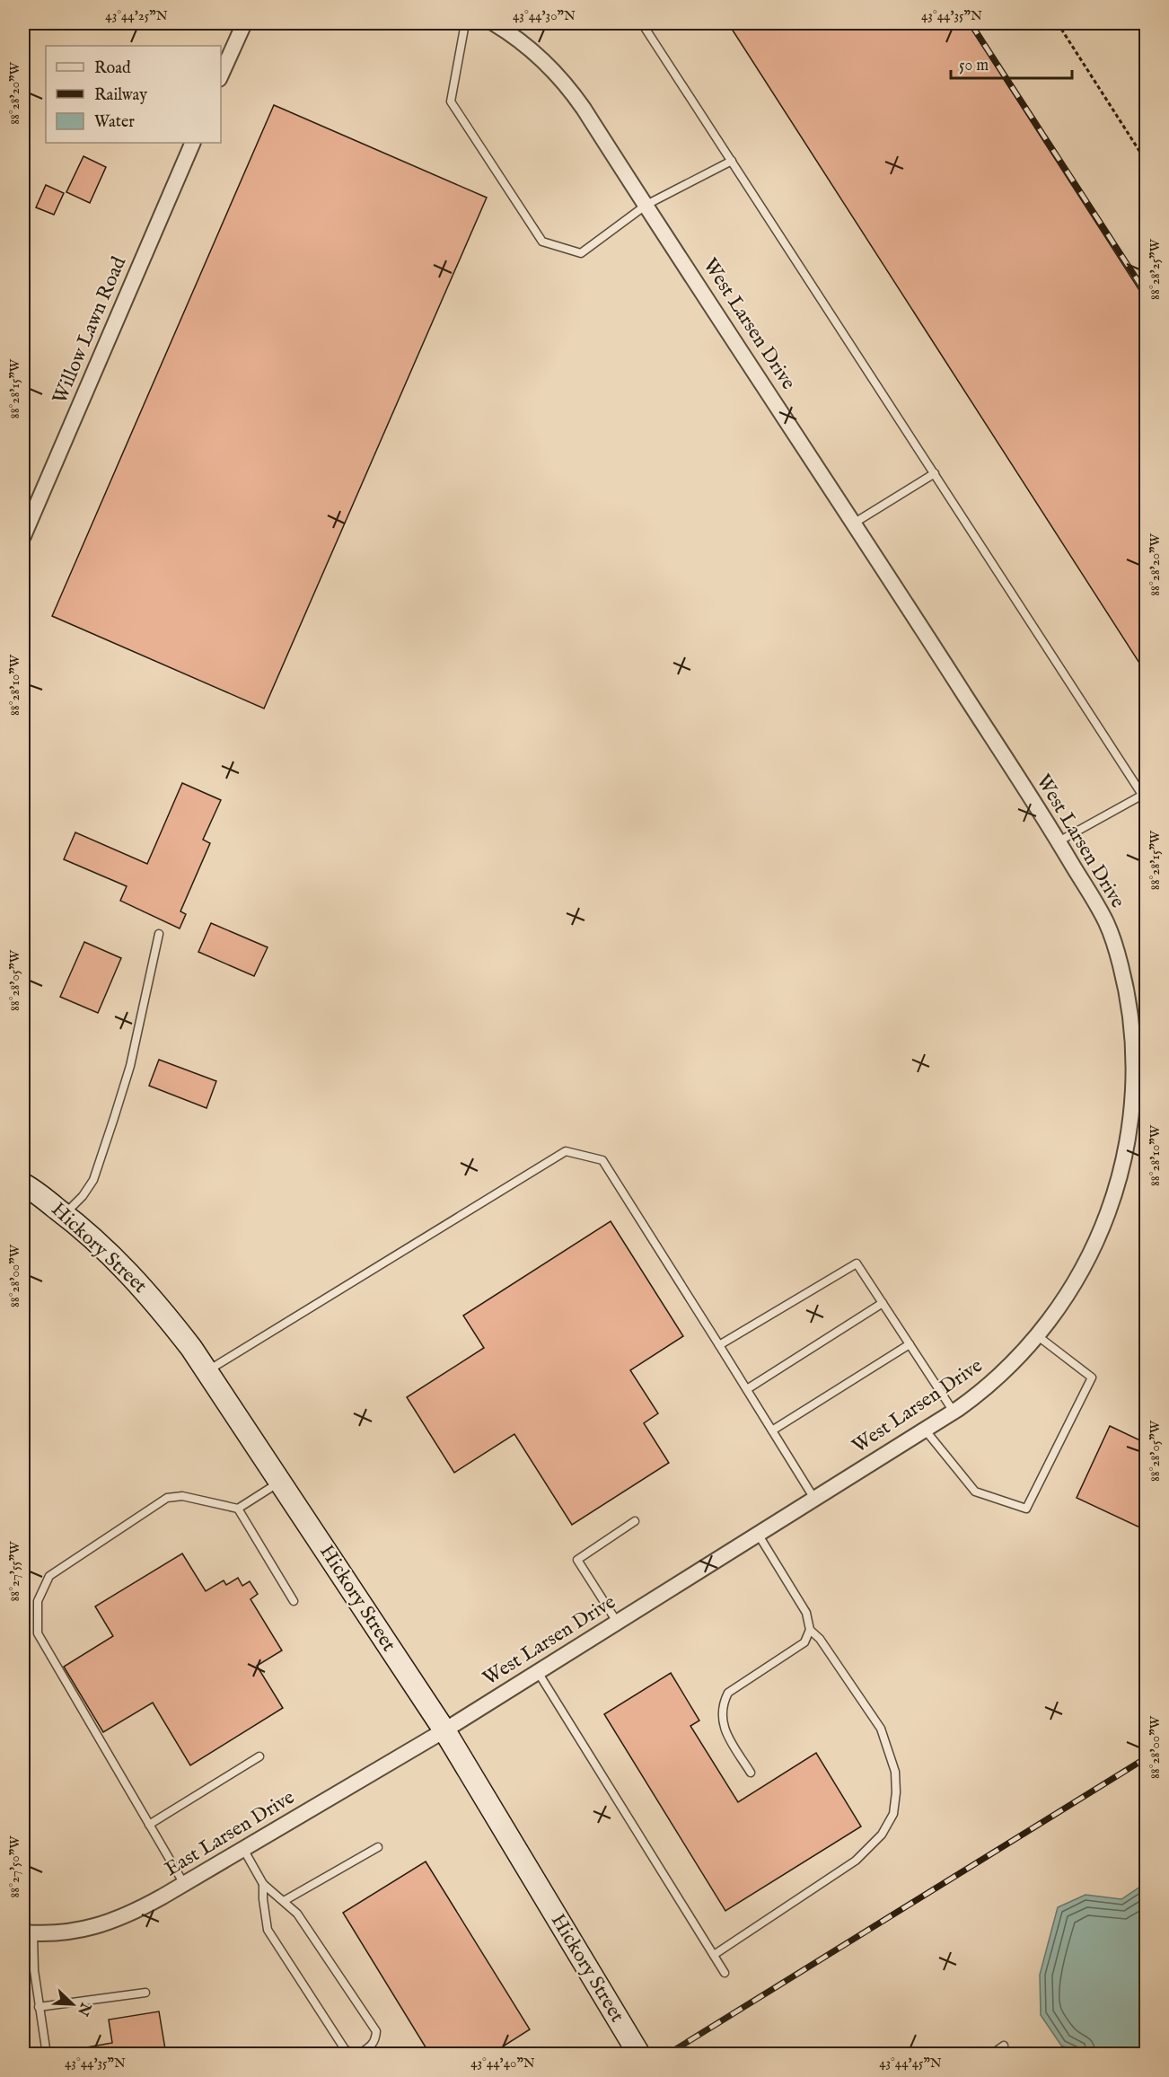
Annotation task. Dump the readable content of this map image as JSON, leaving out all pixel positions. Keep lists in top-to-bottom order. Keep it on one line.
{"streets":{"street":["West Larsen Drive","Willow Lawn Road","Hickory Street","East Larsen Drive"]},"crossings":[["West Larsen Drive","Hickory Street"],["West Larsen Drive","East Larsen Drive"],["Hickory Street","East Larsen Drive"]],"legend":["Road","Railway","Water"],"scale_bar":"50 m","north":"bottom right","coordinates":["43°44'25\"N","43°44'30\"N","43°44'35\"N","88°28'20\"W","88°28'25\"W","88°28'15\"W","88°28'10\"W","88°28'05\"W","88°28'00\"W","88°27'55\"W","88°27'50\"W","43°44'40\"N","43°44'45\"N"]}
